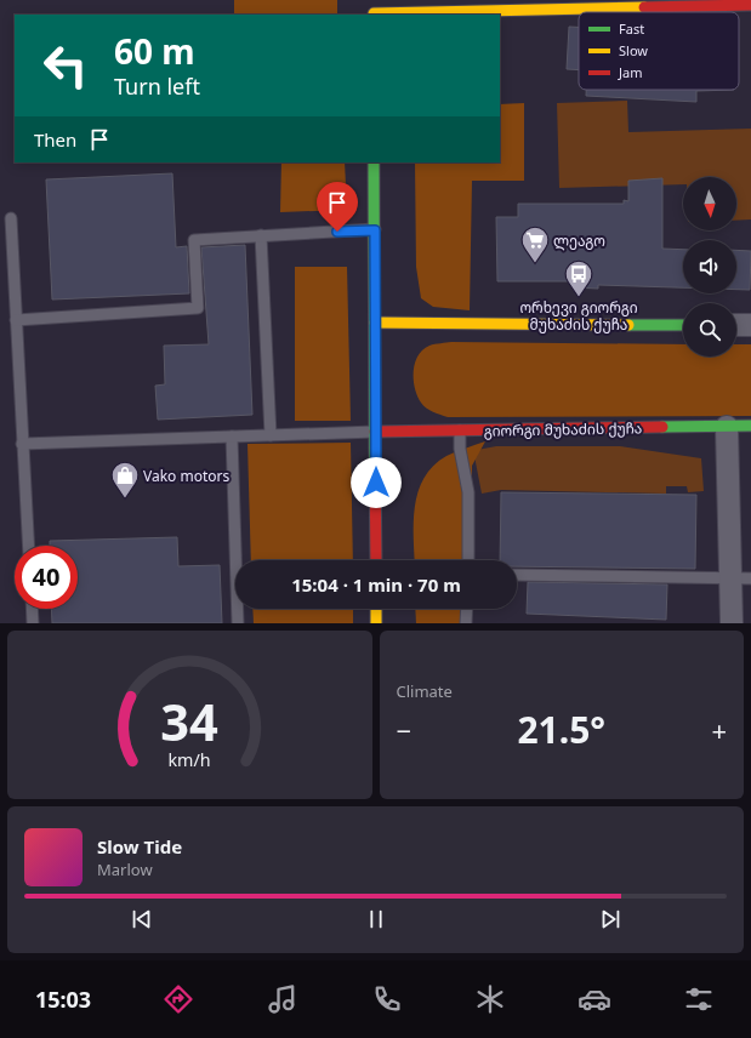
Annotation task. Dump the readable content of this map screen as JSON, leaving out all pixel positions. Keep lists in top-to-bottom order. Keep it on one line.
{"streets":{"street":["გიორგი მუხაძის ქუჩა"]},"places":{"supermarket":["ლეაგო"],"bus stop":["ორხევი გიორგი მუხაძის ქუჩა"],"shop":["Vako motors"]},"legend":["Fast","Slow","Jam"],"north":"bottom","page":{"turn":["60 m","Turn left"],"then":"Then","limit":"40","trip":"15:04 · 1 min · 70 m","tile":"Climate","heat":["−","21.5°","+"],"song":["Slow Tide","Marlow"],"tabs":"15:03","gauge":["34","km/h"]}}
